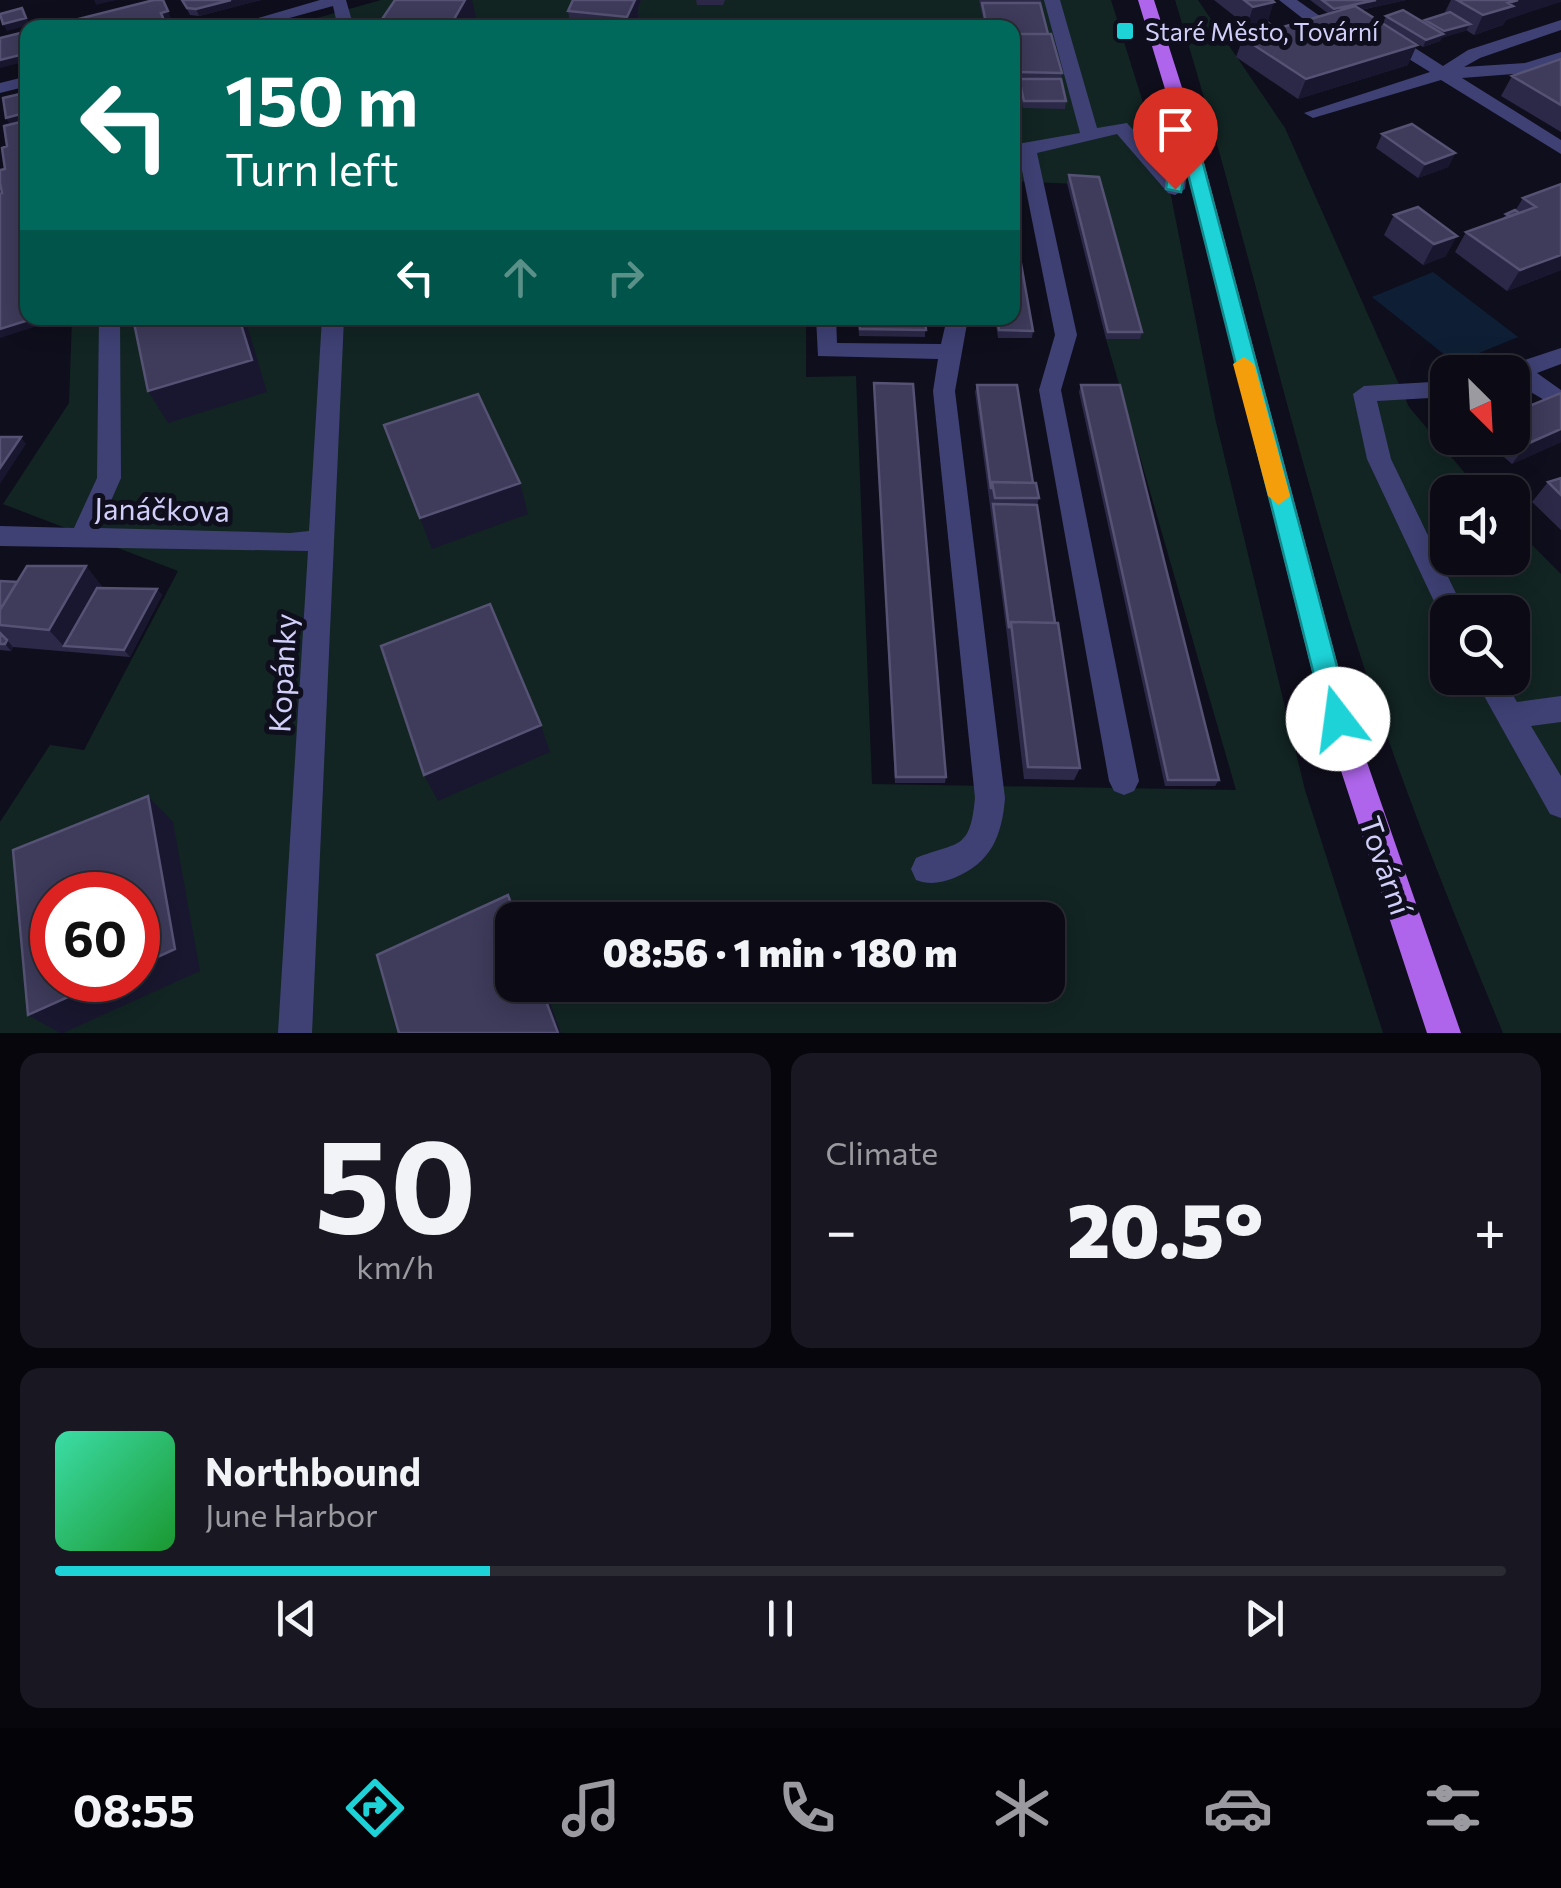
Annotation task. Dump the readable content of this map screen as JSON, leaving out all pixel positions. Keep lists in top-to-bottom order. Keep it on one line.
{"streets":{"main road":["Tovární"],"street":["Janáčkova","Kopánky"]},"crossings":[["Janáčkova","Kopánky"]],"places":{"transit":["Staré Město, Tovární"]},"north":"bottom right","page":{"turn":["150 m","Turn left"],"limit":"60","trip":"08:56 · 1 min · 180 m","tile":[["50","km/h"],"Climate"],"heat":["−","20.5°","+"],"song":["Northbound","June Harbor"],"tabs":"08:55"}}
